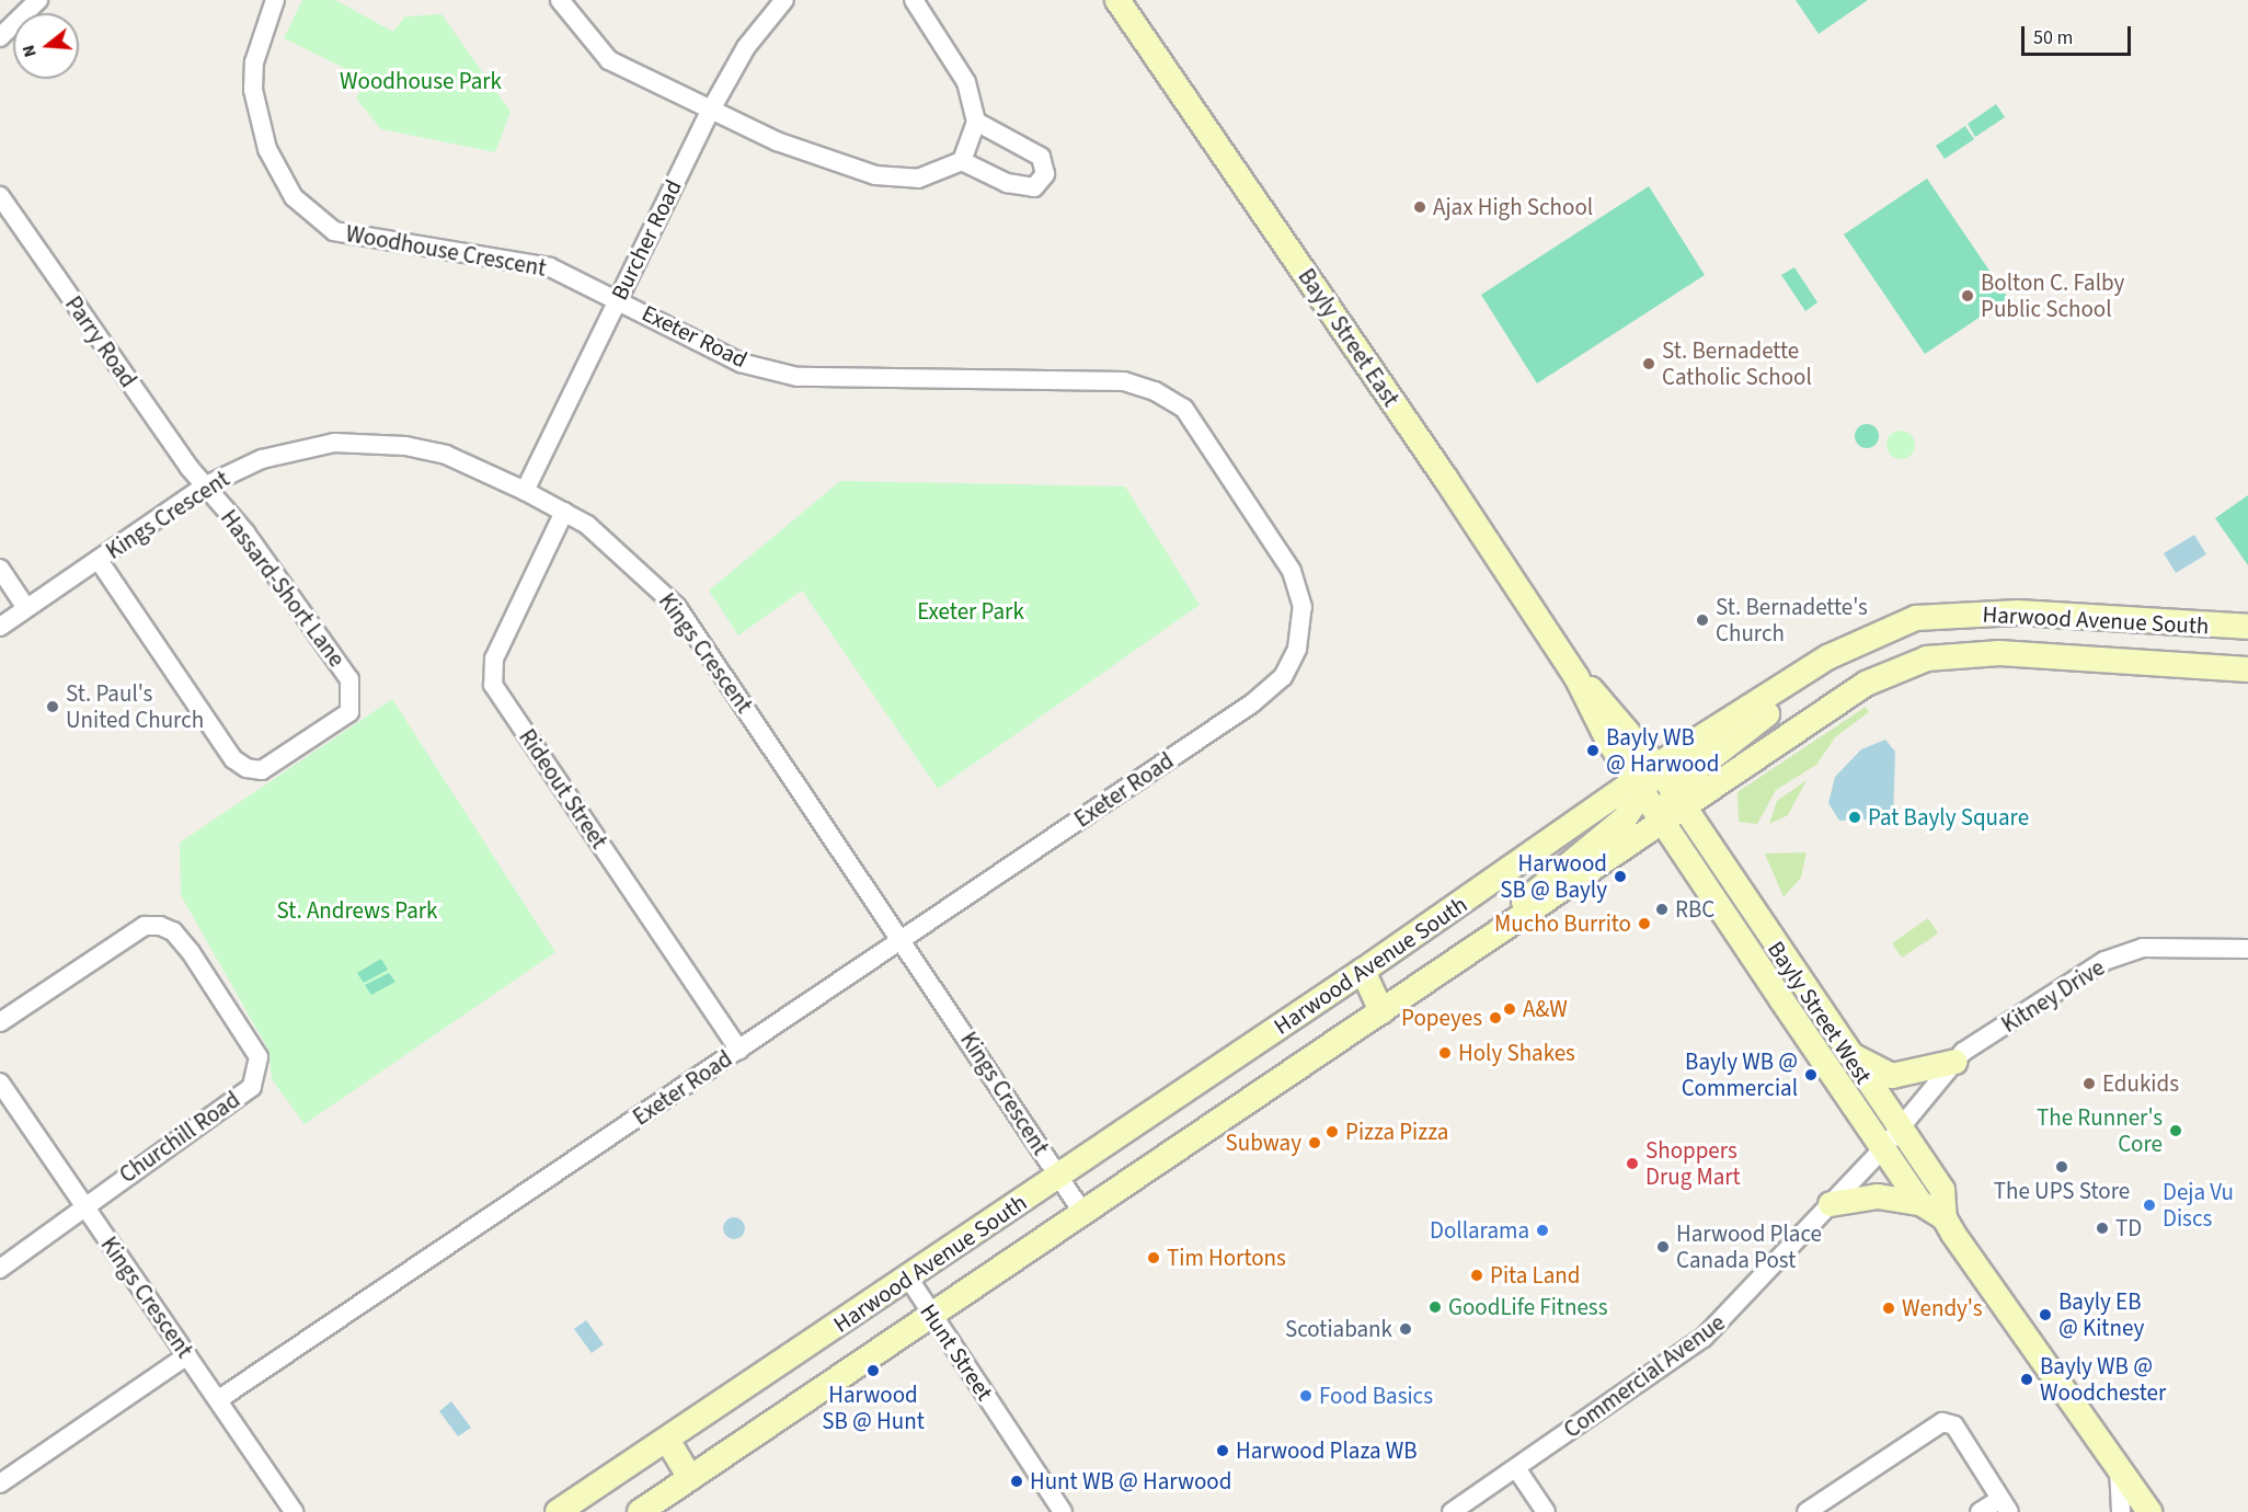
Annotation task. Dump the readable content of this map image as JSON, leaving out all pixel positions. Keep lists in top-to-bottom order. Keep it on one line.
{"streets":{"main road":["Bayly Street East","Harwood Avenue South","Bayly Street West"],"street":["Burcher Road","Woodhouse Crescent","Exeter Road","Parry Road","Kings Crescent","Hassard-Short Lane","Rideout Street","Kitney Drive","Churchill Road","Hunt Street","Commercial Avenue"]},"crossings":[["Burcher Road","Woodhouse Crescent"],["Burcher Road","Exeter Road"],["Burcher Road","Kings Crescent"],["Woodhouse Crescent","Exeter Road"],["Exeter Road","Kings Crescent"],["Exeter Road","Rideout Street"],["Bayly Street East","Harwood Avenue South"],["Bayly Street East","Bayly Street West"],["Parry Road","Kings Crescent"],["Parry Road","Hassard-Short Lane"],["Kings Crescent","Hassard-Short Lane"],["Kings Crescent","Harwood Avenue South"],["Kings Crescent","Rideout Street"],["Kings Crescent","Churchill Road"],["Harwood Avenue South","Bayly Street West"],["Harwood Avenue South","Hunt Street"],["Kitney Drive","Bayly Street West"],["Kitney Drive","Commercial Avenue"],["Bayly Street West","Commercial Avenue"]],"parks":["Woodhouse Park","Exeter Park","St. Andrews Park"],"places":["Ajax High School","Bolton C. Falby Public School","St. Bernadette Catholic School","St. Bernadette's Church","St. Paul's United Church","Bayly WB @ Harwood","Pat Bayly Square","Harwood SB @ Bayly","RBC","Mucho Burrito","A&W","Popeyes","Holy Shakes","Bayly WB @ Commercial","Edukids","The Runner's Core","Pizza Pizza","Subway","Shoppers Drug Mart","The UPS Store","Deja Vu Discs","TD","Dollarama","Harwood Place Canada Post","Tim Hortons","Pita Land","GoodLife Fitness","Wendy's","Bayly EB @ Kitney","Scotiabank","Harwood SB @ Hunt","Bayly WB @ Woodchester","Food Basics","Harwood Plaza WB","Hunt WB @ Harwood"],"scale_bar":"50 m","north":"left"}
